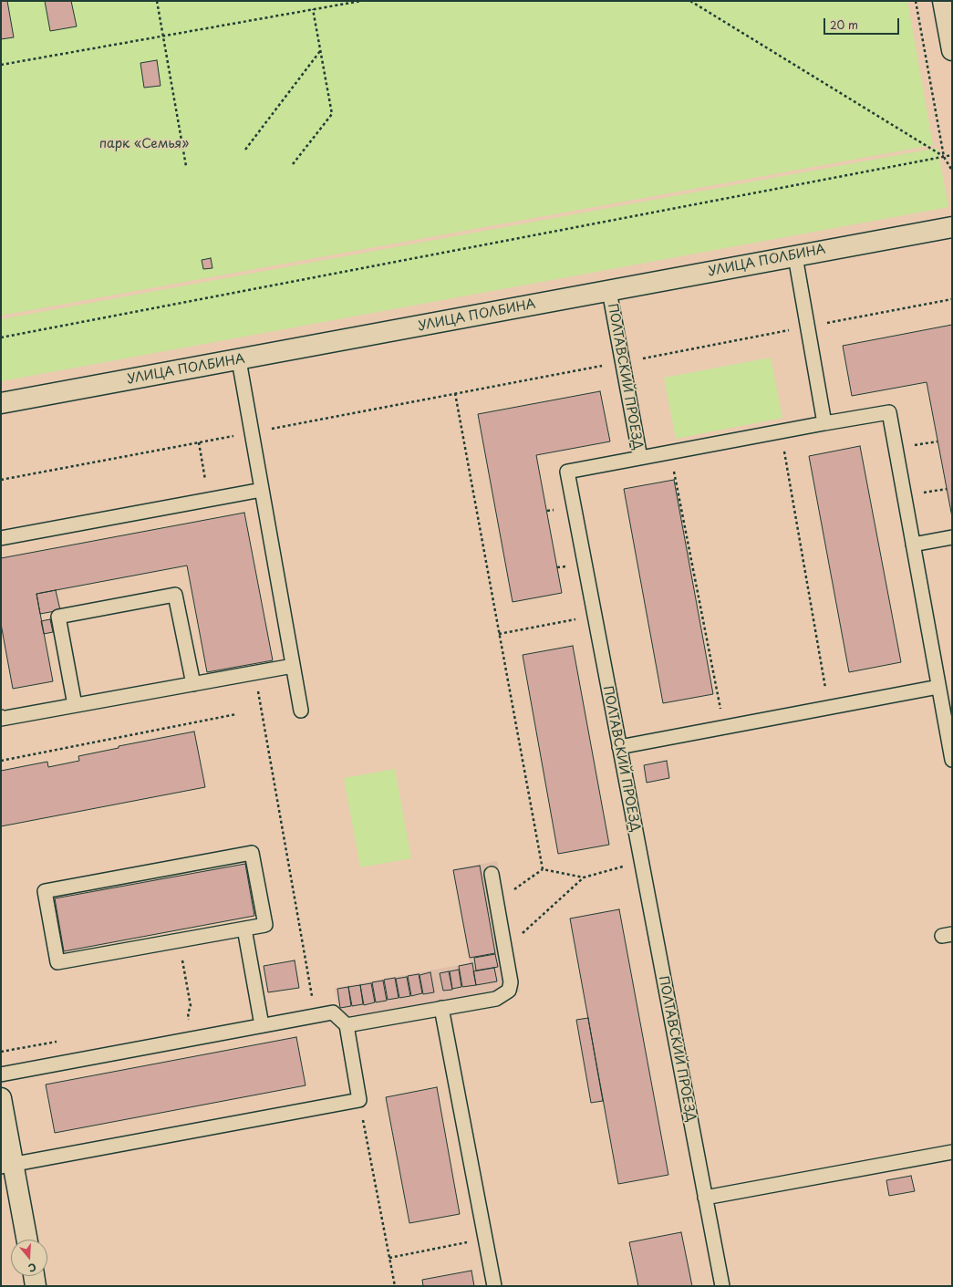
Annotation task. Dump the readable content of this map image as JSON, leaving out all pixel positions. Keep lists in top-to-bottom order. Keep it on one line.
{"streets":{"street":["УЛИЦА ПОЛБИНА"],"lane":["ПОЛТАВСКИЙ ПРОЕЗД"]},"crossings":[["УЛИЦА ПОЛБИНА","ПОЛТАВСКИЙ ПРОЕЗД"]],"parks":["парк «Семья»"],"scale_bar":"20 m","north":"bottom"}
